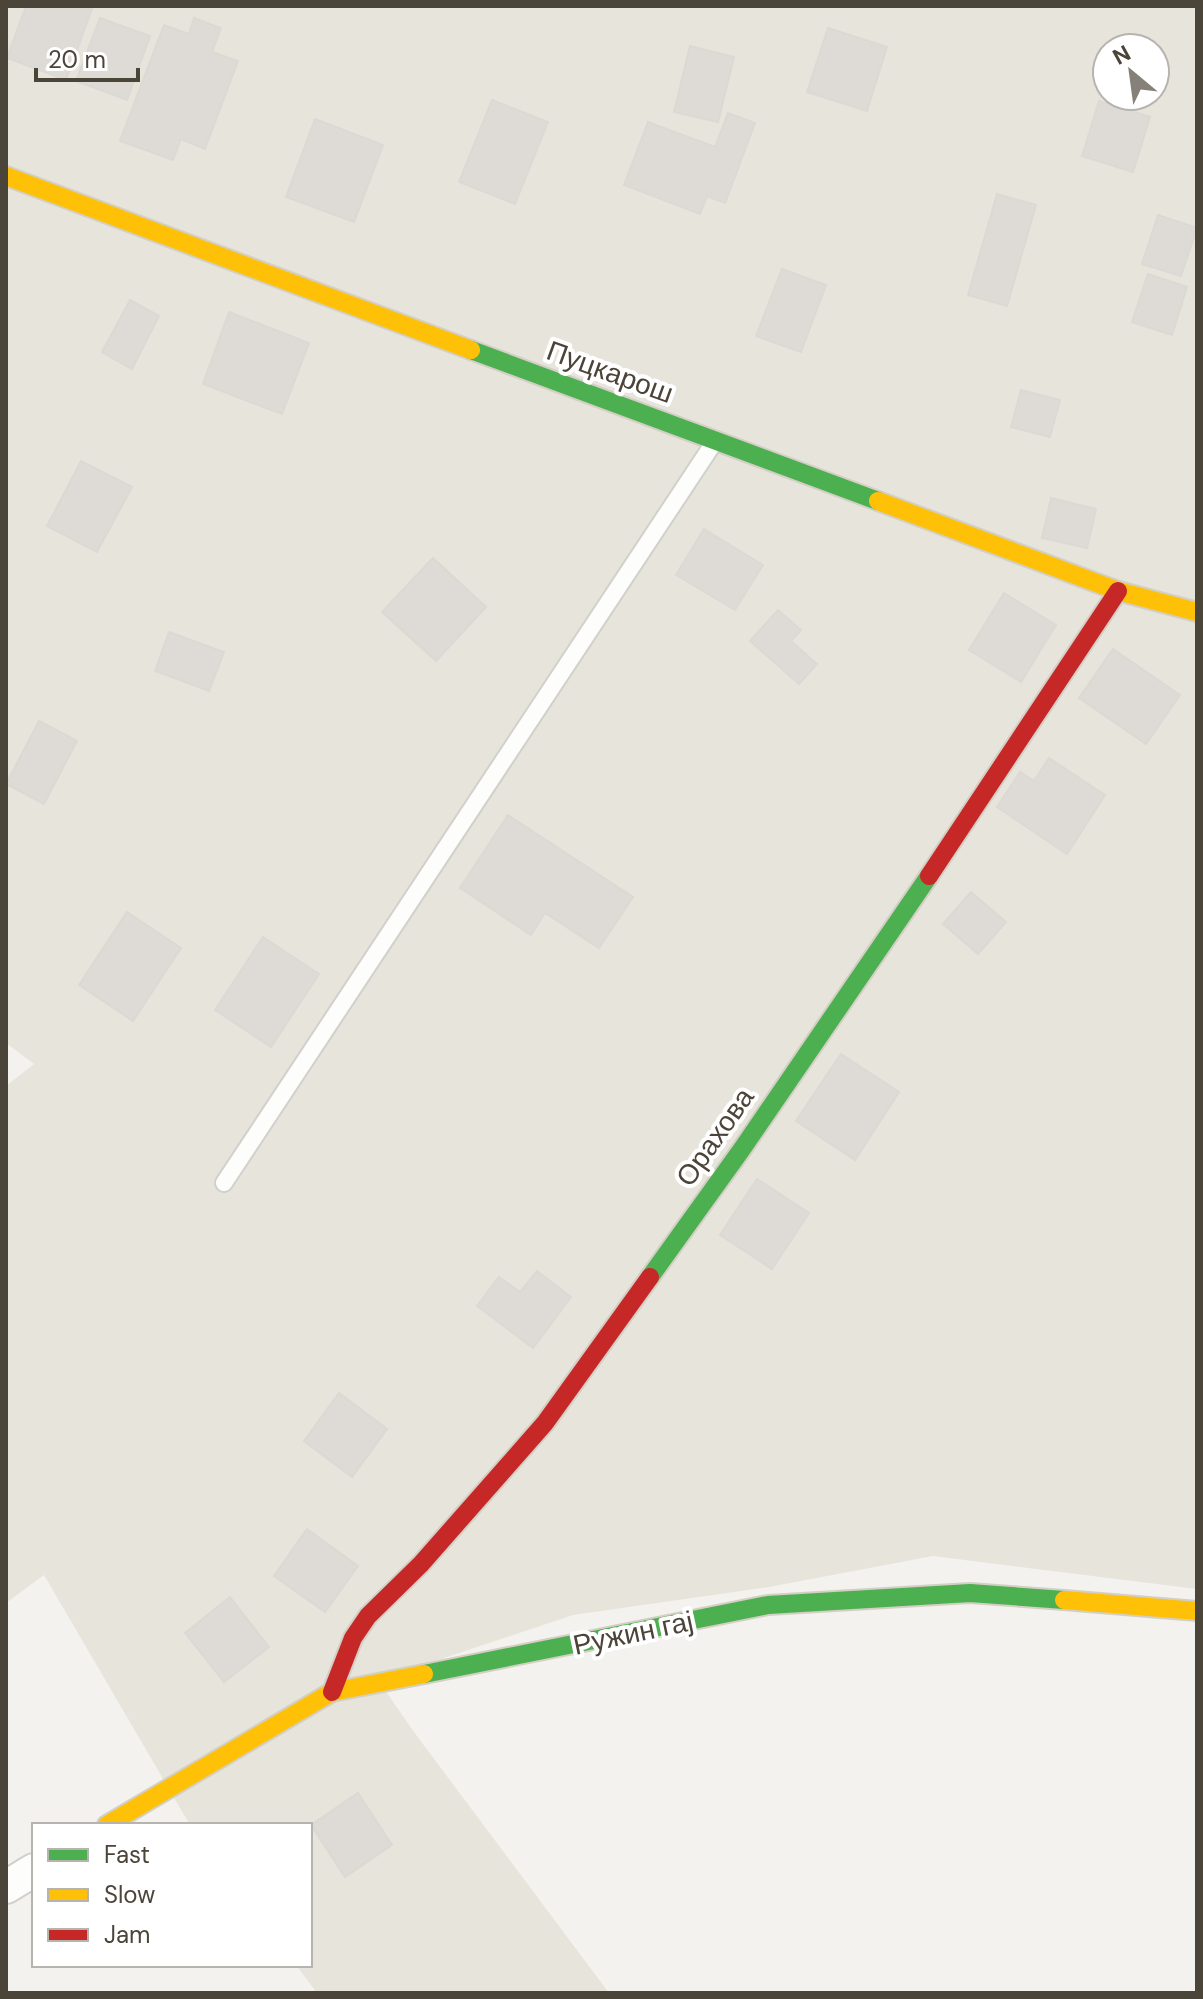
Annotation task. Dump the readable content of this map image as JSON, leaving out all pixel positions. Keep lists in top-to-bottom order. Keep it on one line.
{"streets":{"street":["Пуцкарош","Орахова","Ружин гај"]},"crossings":[["Пуцкарош","Орахова"],["Орахова","Ружин гај"]],"legend":["Fast","Slow","Jam"],"scale_bar":"20 m","north":"top left"}
